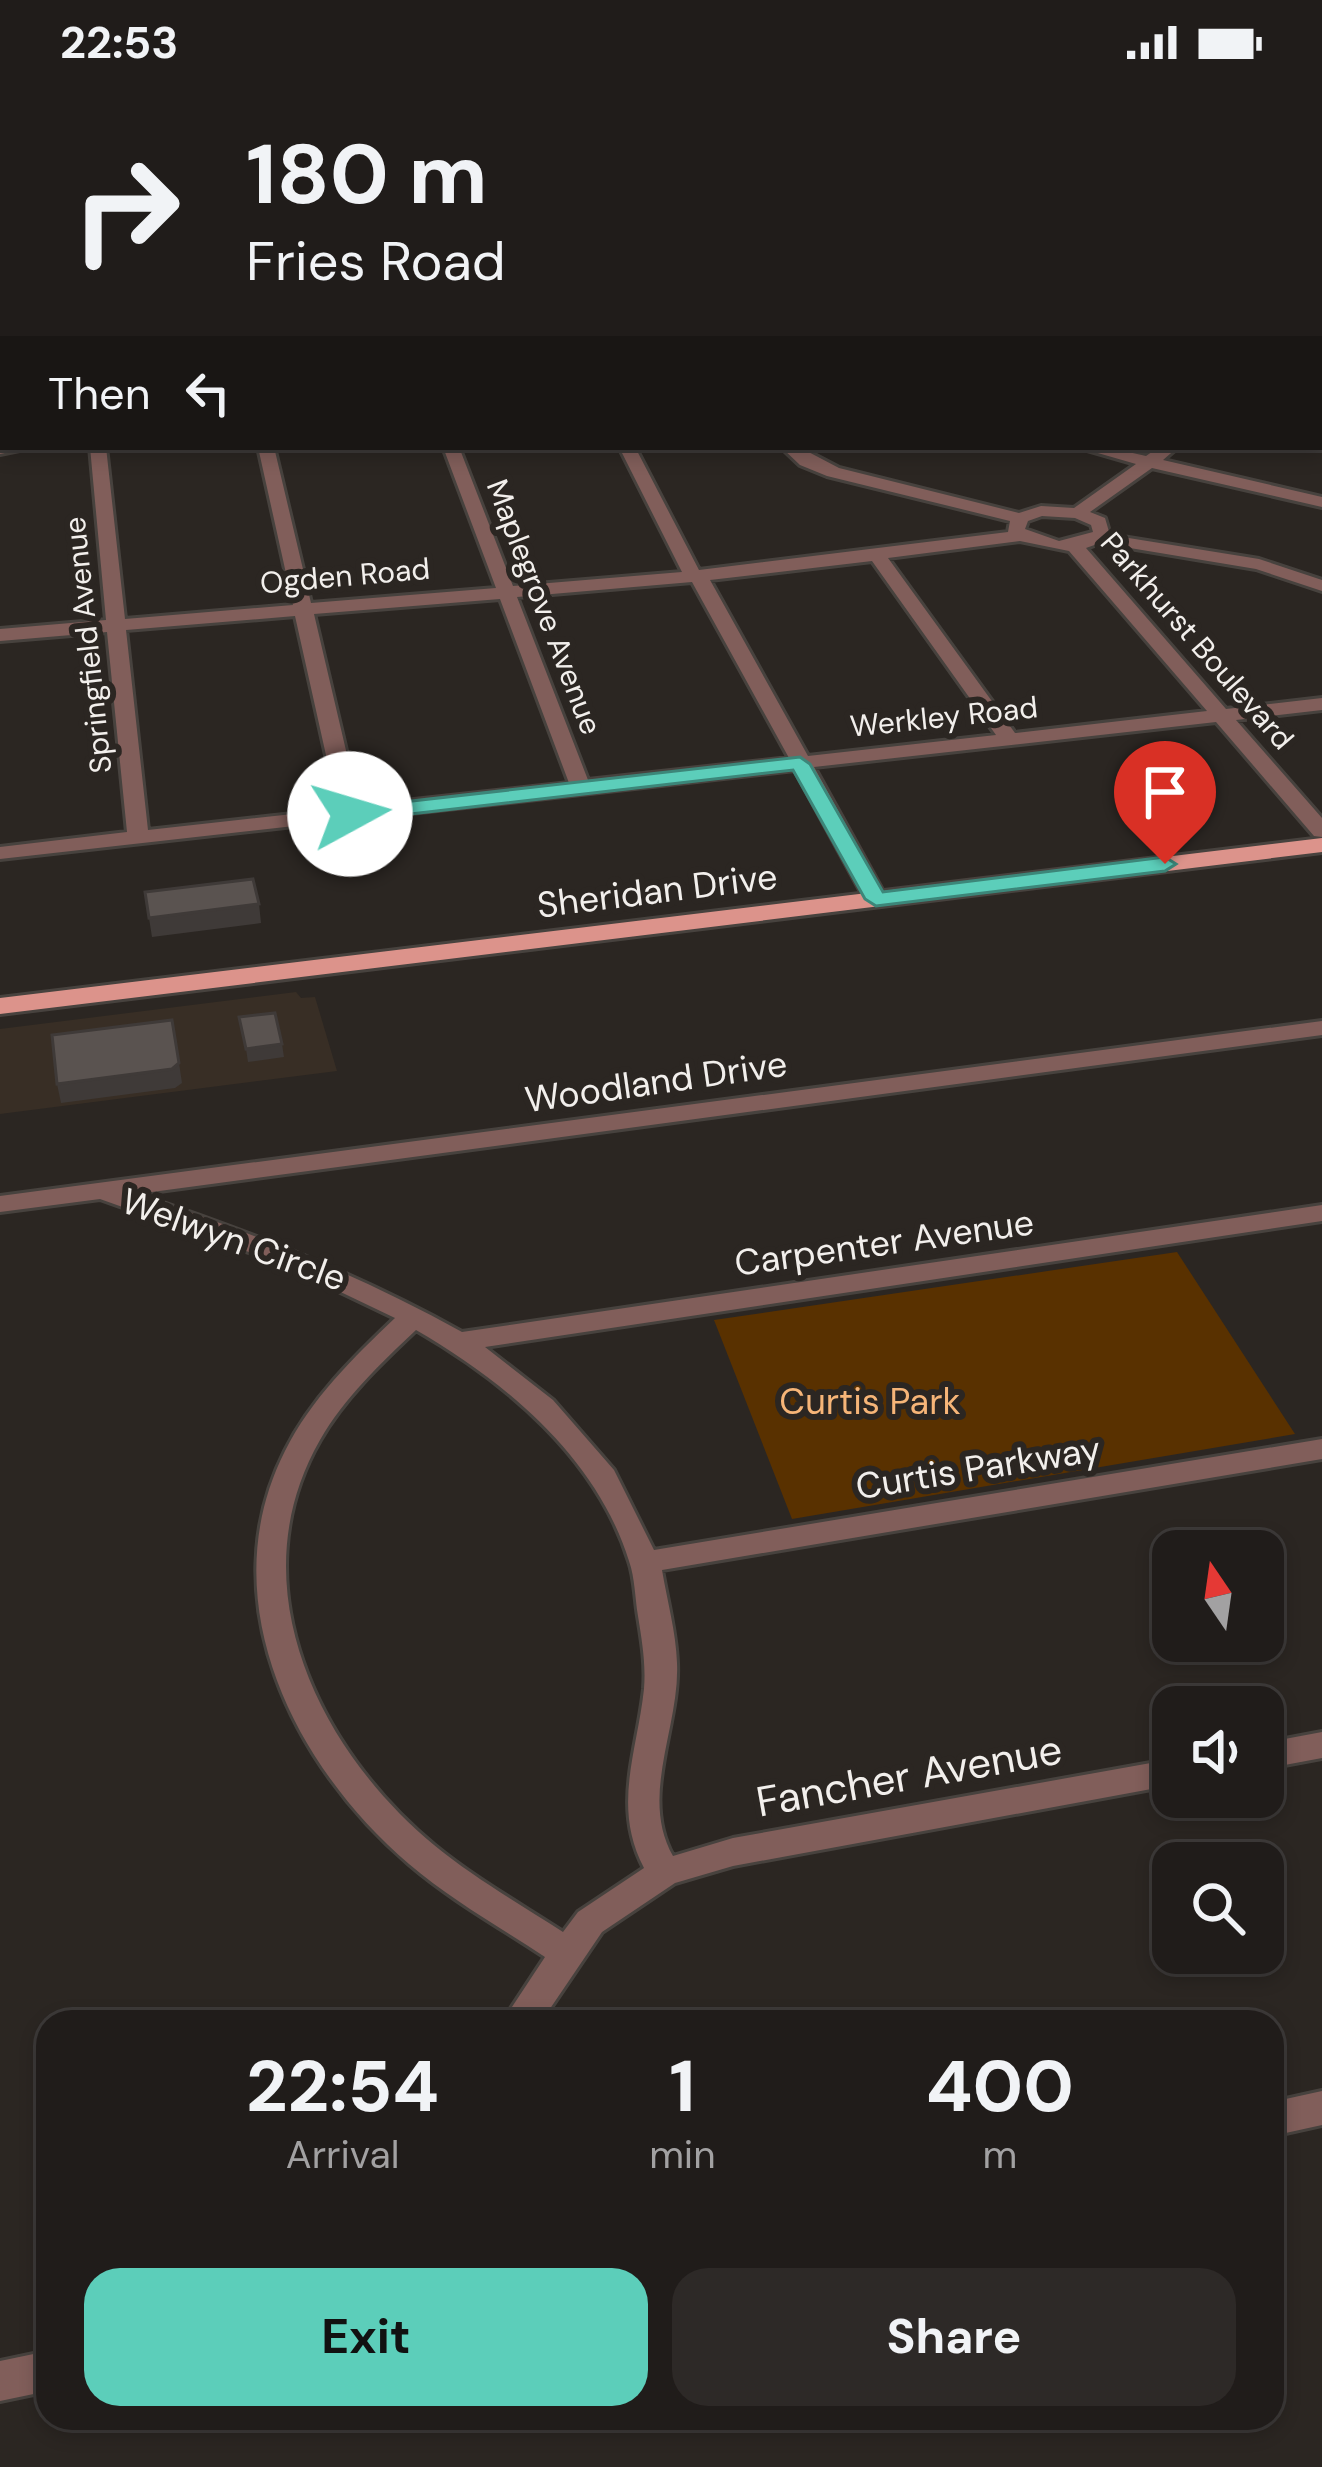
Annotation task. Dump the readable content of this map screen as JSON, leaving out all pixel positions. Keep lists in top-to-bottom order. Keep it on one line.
{"streets":{"main road":["Sheridan Drive"],"street":["Ogden Road","Maplegrove Avenue","Parkhurst Boulevard","Springfield Avenue","Werkley Road","Woodland Drive","Welwyn Circle","Carpenter Avenue","Curtis Parkway","Fancher Avenue"]},"crossings":[["Ogden Road","Maplegrove Avenue"],["Ogden Road","Parkhurst Boulevard"],["Ogden Road","Springfield Avenue"],["Maplegrove Avenue","Werkley Road"],["Parkhurst Boulevard","Werkley Road"],["Springfield Avenue","Werkley Road"],["Woodland Drive","Welwyn Circle"],["Welwyn Circle","Carpenter Avenue"],["Welwyn Circle","Curtis Parkway"],["Welwyn Circle","Fancher Avenue"]],"parks":["Curtis Park"],"north":"top","page":{"status":"22:53","turn":["180 m","Fries Road"],"then":"Then","eta":["22:54","Arrival","1","min","400","m"],"buttons":["Exit","Share"]}}
